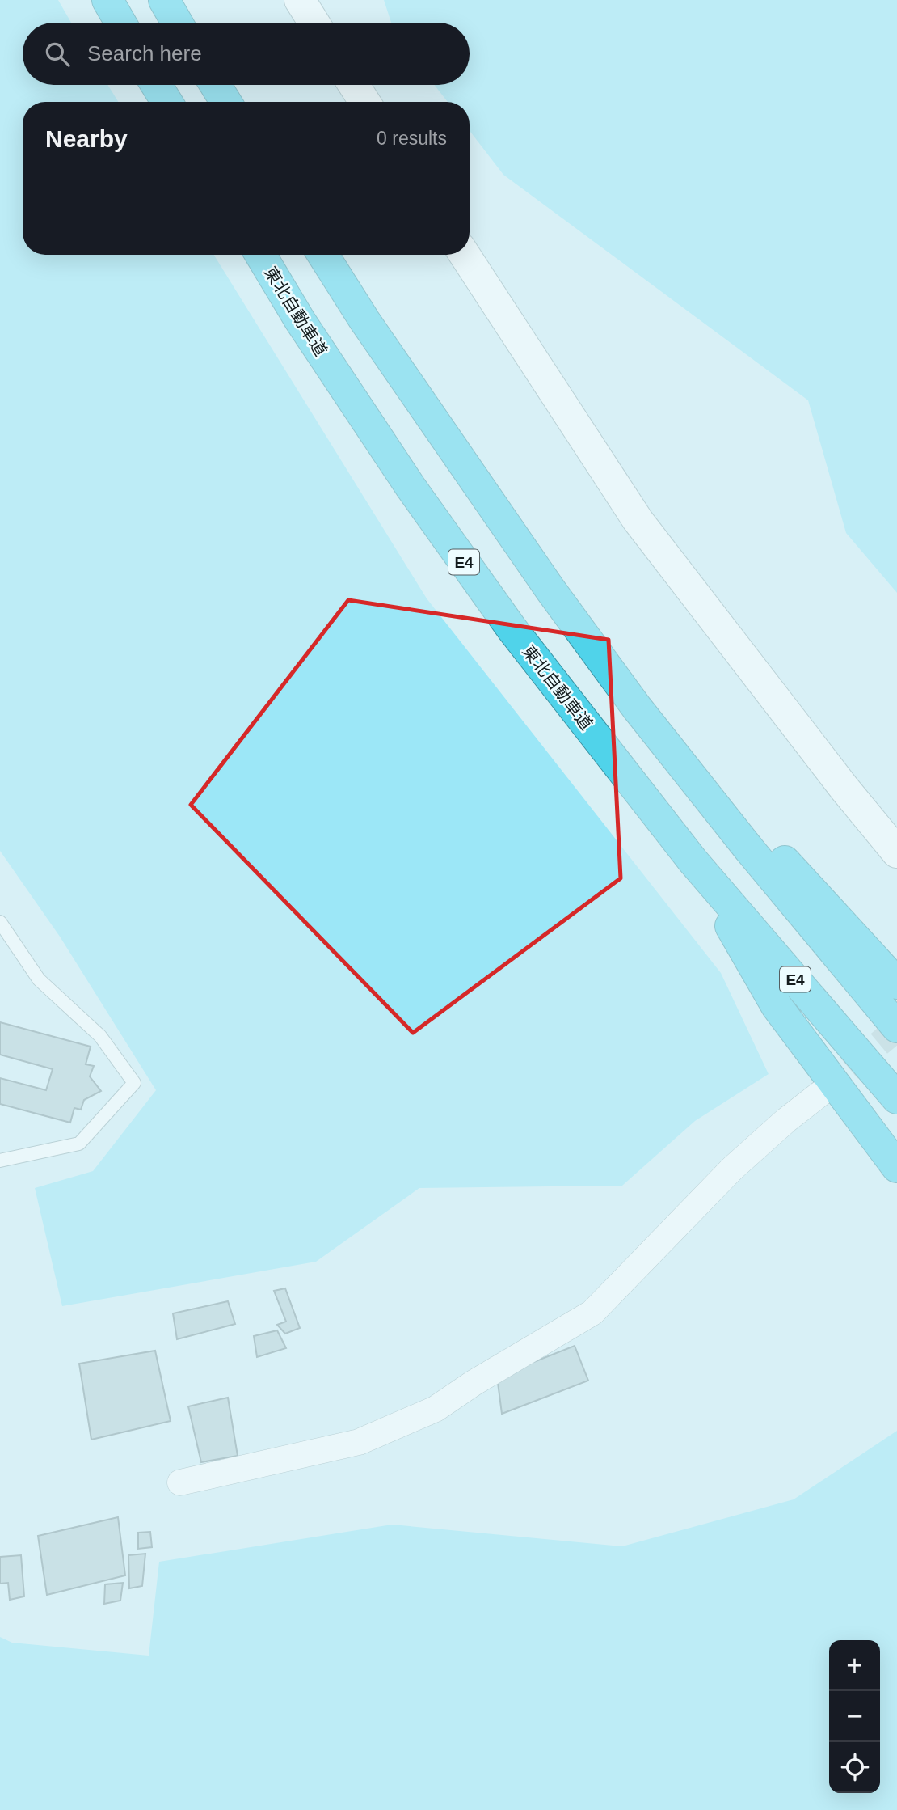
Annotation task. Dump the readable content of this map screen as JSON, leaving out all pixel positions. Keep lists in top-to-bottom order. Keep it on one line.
{"streets":{"highway":["東北自動車道","E4"]},"page":{"search":"Search here","heading":["Nearby","0 results"],"map_buttons":["+","−"]}}
